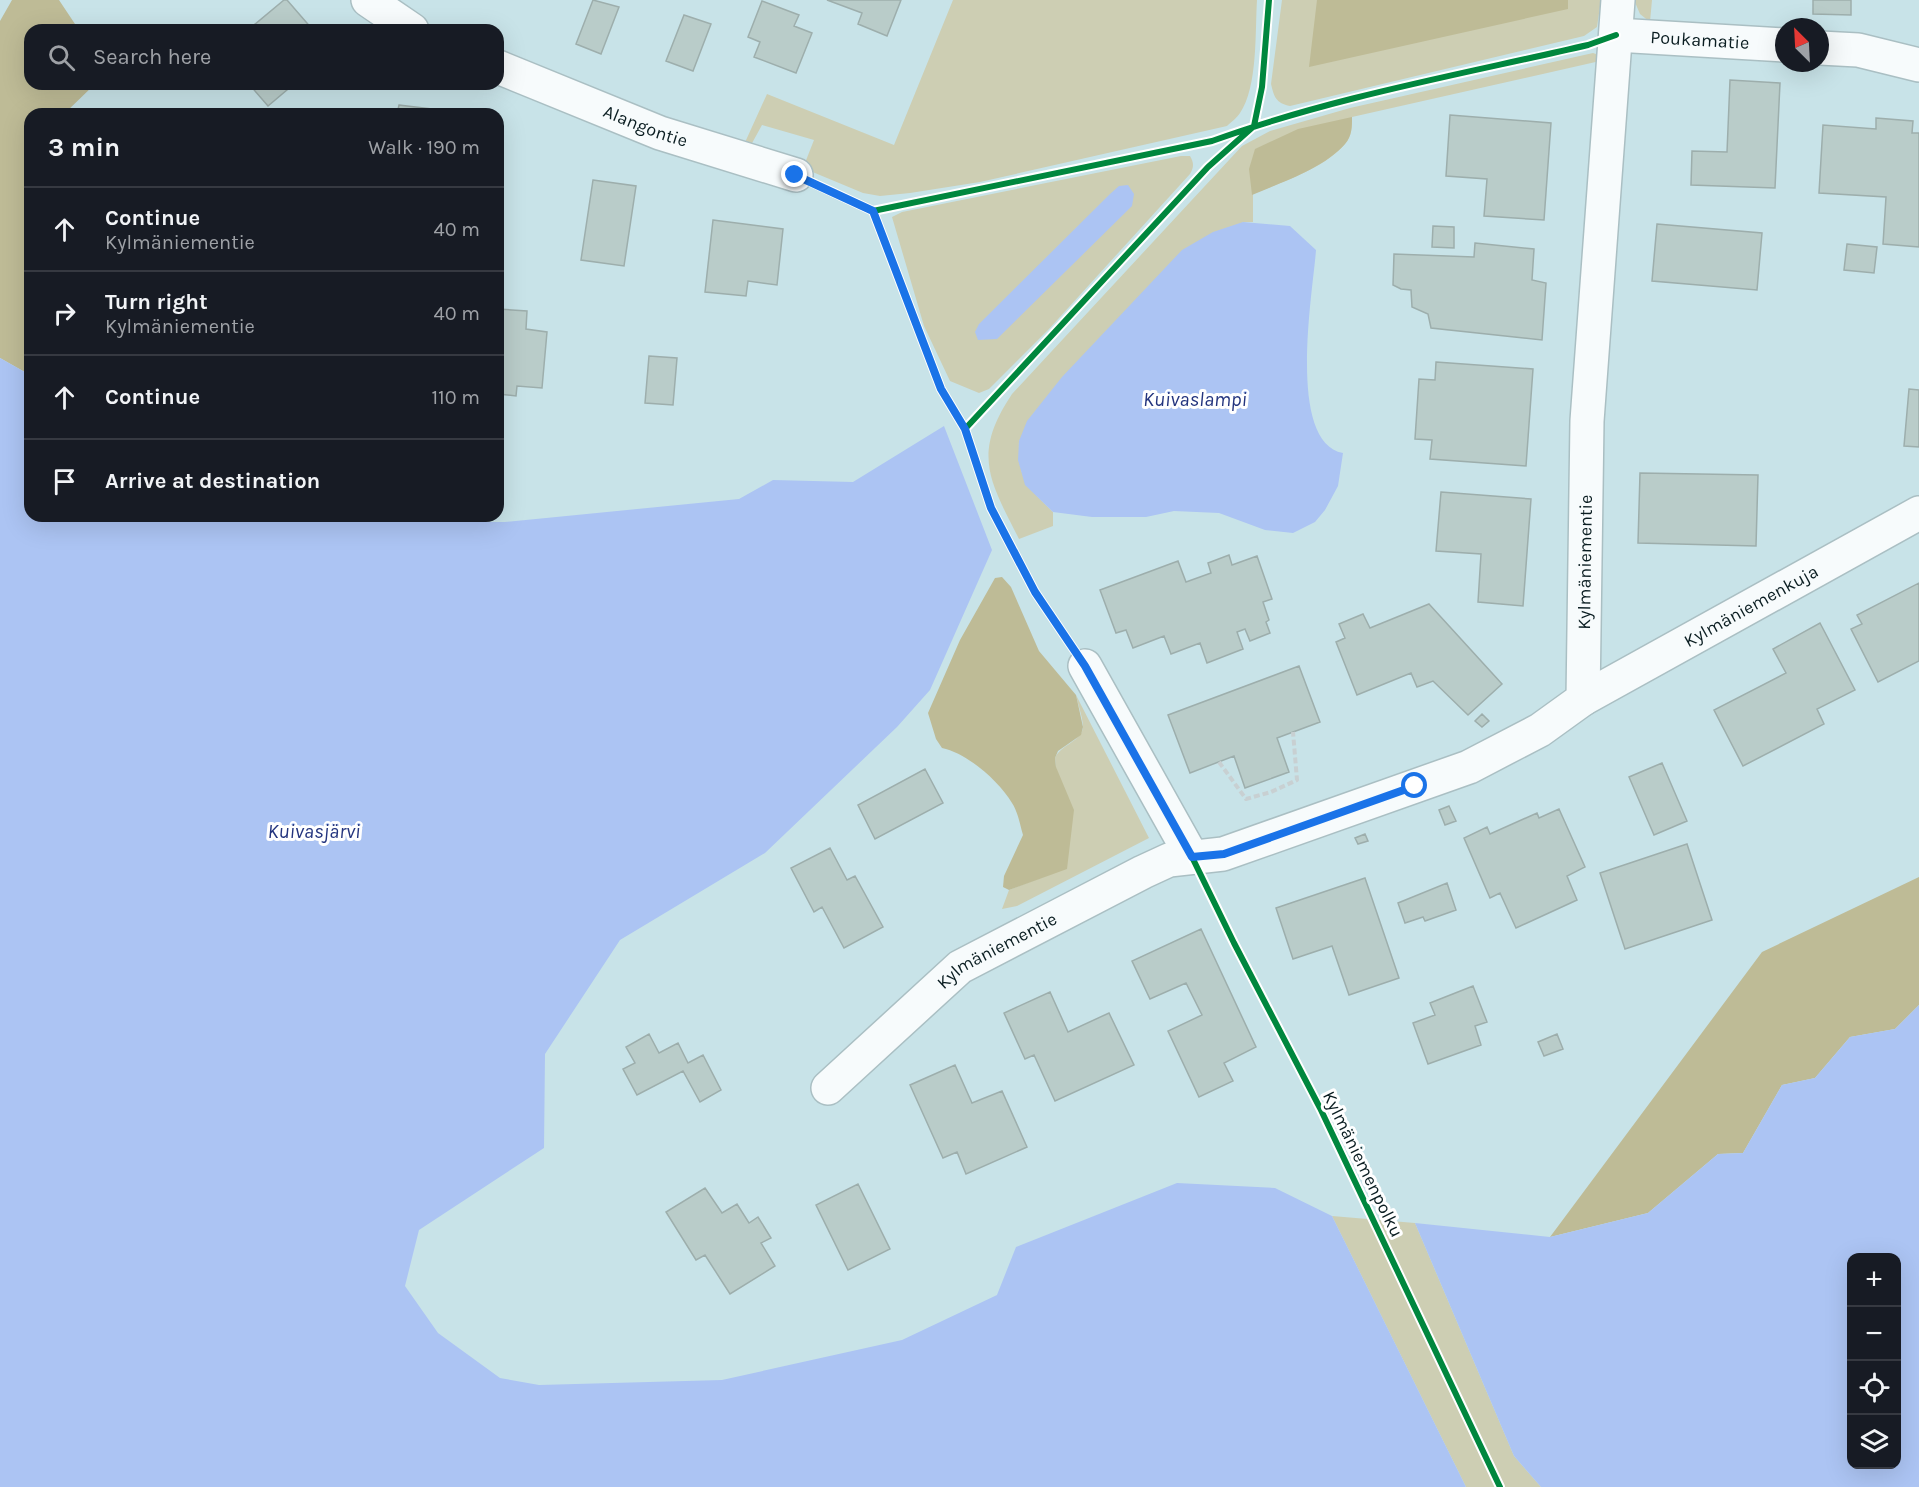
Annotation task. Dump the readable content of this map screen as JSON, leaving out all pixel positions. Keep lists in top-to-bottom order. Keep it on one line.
{"streets":{"street":["Poukamatie","Alangontie","Kylmäniementie","Kylmäniemenkuja"],"cycle path":["Kylmäniemenpolku"]},"crossings":[["Poukamatie","Kylmäniementie"],["Kylmäniementie","Kylmäniemenkuja"]],"water":["Kuivaslampi","Kuivasjärvi"],"north":"top left","page":{"search":"Search here","heading":["3 min","Walk · 190 m"],"list":[["Continue","Kylmäniementie","40 m"],["Turn right","Kylmäniementie","40 m"],["Continue","110 m"],"Arrive at destination"],"map_buttons":["+","−"]}}
